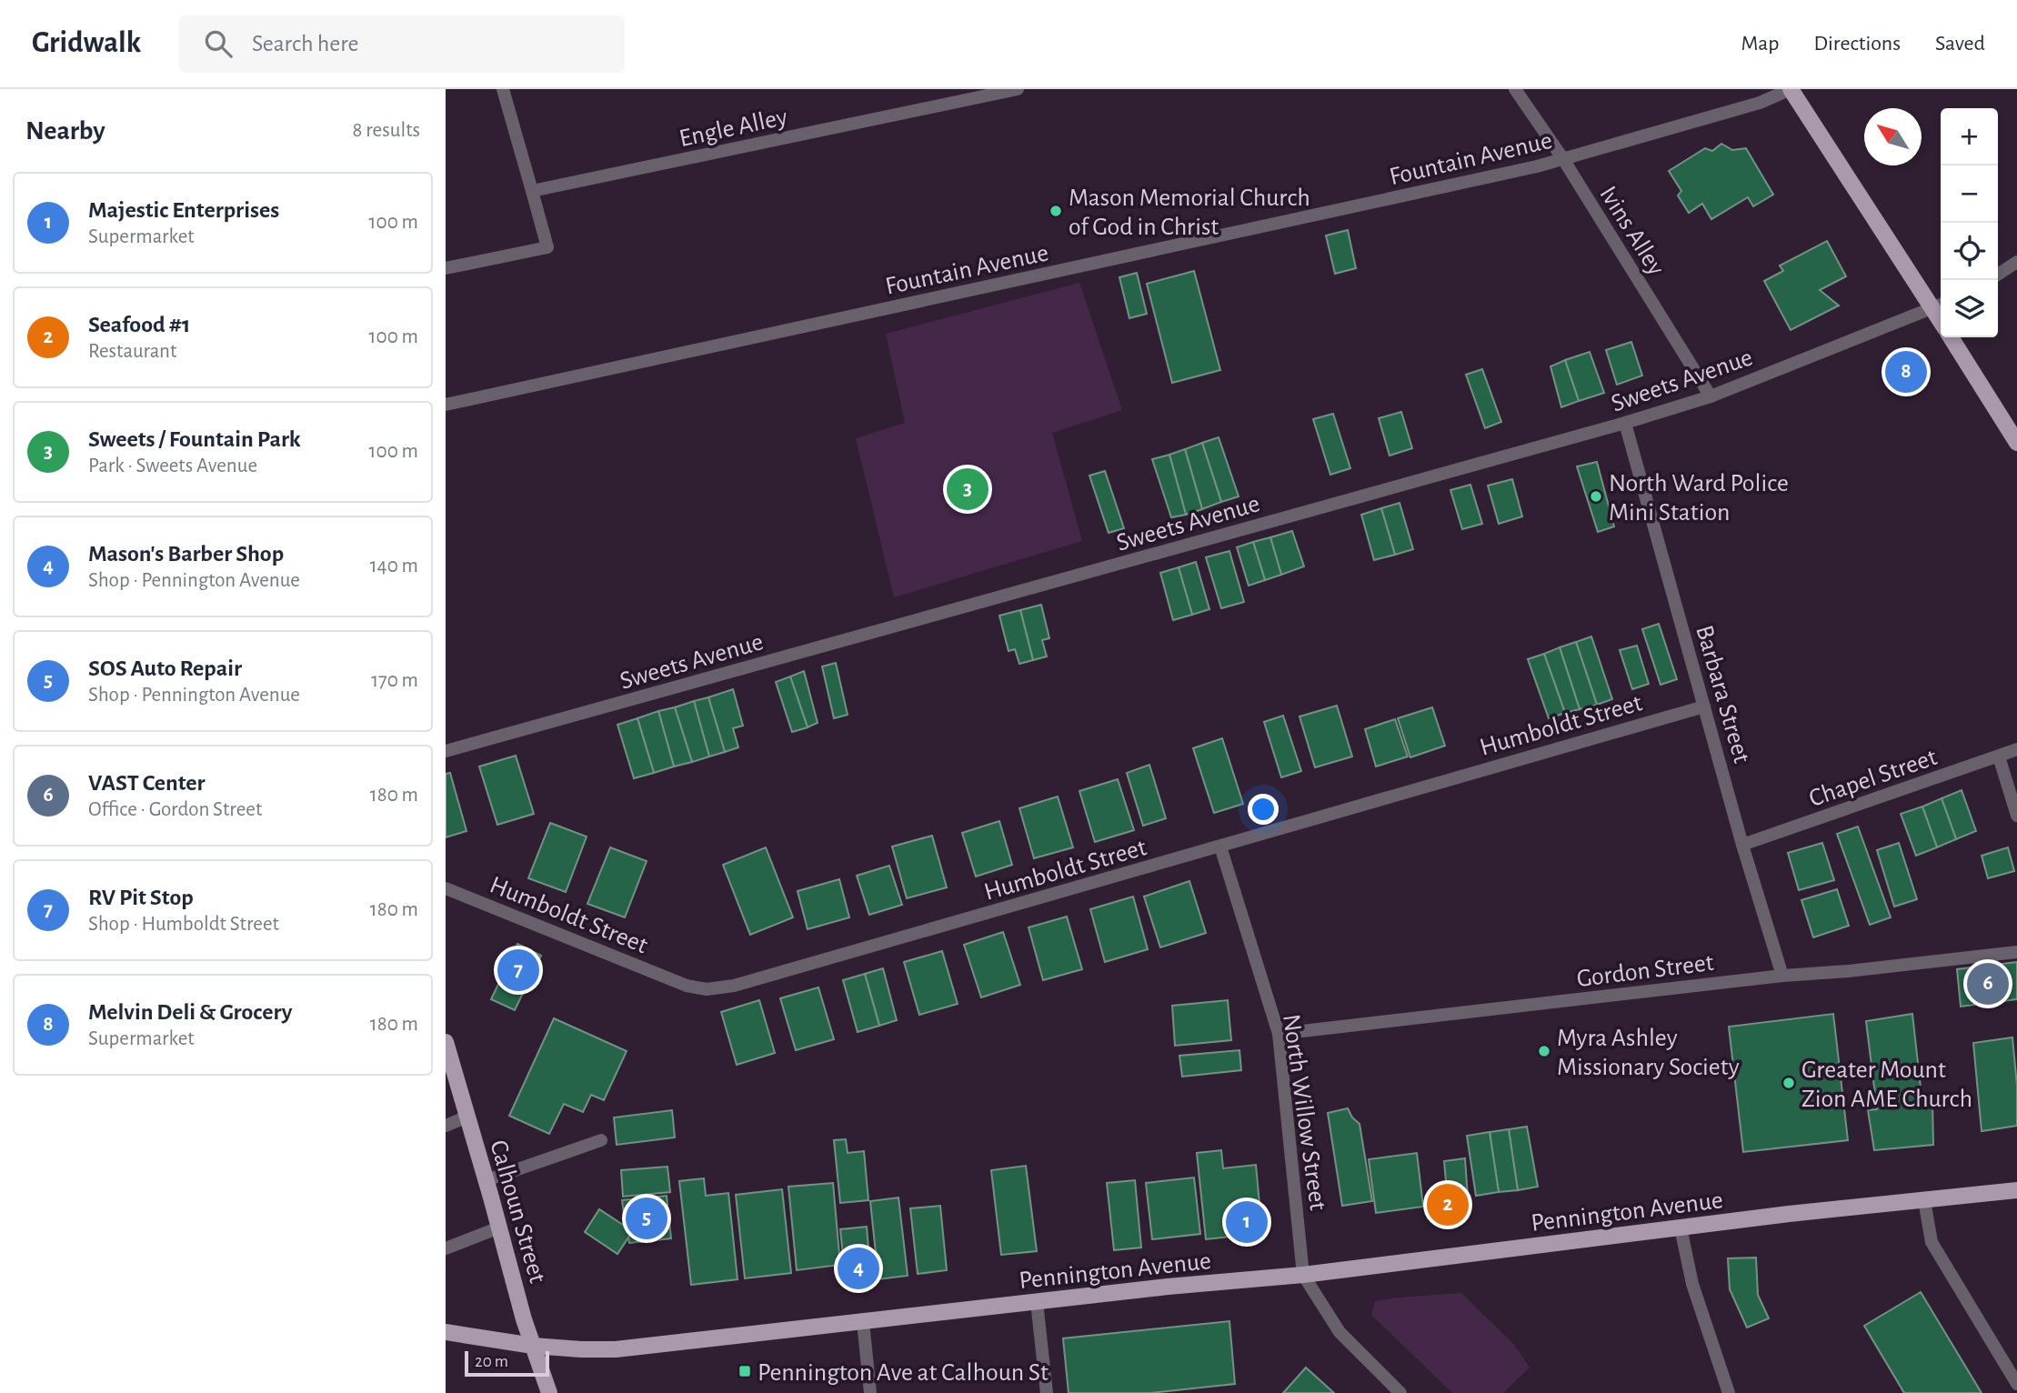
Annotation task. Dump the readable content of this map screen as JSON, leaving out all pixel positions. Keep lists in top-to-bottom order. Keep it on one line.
{"streets":{"main road":["Pennington Avenue","Calhoun Street"],"street":["Engle Alley","Fountain Avenue","Ivins Alley","Sweets Avenue","Barbara Street","Humboldt Street","Chapel Street","Gordon Street","North Willow Street"]},"crossings":[["Fountain Avenue","Ivins Alley"],["Ivins Alley","Sweets Avenue"],["Sweets Avenue","Barbara Street"],["Barbara Street","Humboldt Street"],["Barbara Street","Chapel Street"],["Barbara Street","Gordon Street"],["Humboldt Street","North Willow Street"],["Gordon Street","North Willow Street"],["North Willow Street","Pennington Avenue"],["Pennington Avenue","Calhoun Street"]],"places":{"other":["Mason Memorial Church of God in Christ","North Ward Police Mini Station","Myra Ashley Missionary Society","Greater Mount Zion AME Church"],"transit":["Pennington Ave at Calhoun St"]},"scale_bar":"20 m","north":"top left","page":{"header":"Gridwalk","search":"Search here","nav":["Map","Directions","Saved"],"heading":["Nearby","8 results"],"map_buttons":["+","−"],"list":[{"mark":"1","name":"Majestic Enterprises","note":"Supermarket","value":"100 m"},{"mark":"2","name":"Seafood #1","note":"Restaurant","value":"100 m"},{"mark":"3","name":"Sweets / Fountain Park","note":"Park · Sweets Avenue","value":"100 m"},{"mark":"4","name":"Mason's Barber Shop","note":"Shop · Pennington Avenue","value":"140 m"},{"mark":"5","name":"SOS Auto Repair","note":"Shop · Pennington Avenue","value":"170 m"},{"mark":"6","name":"VAST Center","note":"Office · Gordon Street","value":"180 m"},{"mark":"7","name":"RV Pit Stop","note":"Shop · Humboldt Street","value":"180 m"},{"mark":"8","name":"Melvin Deli & Grocery","note":"Supermarket","value":"180 m"}],"pins":["8","3","7","6","2","5","1","4"],"scale":"20 m"}}
